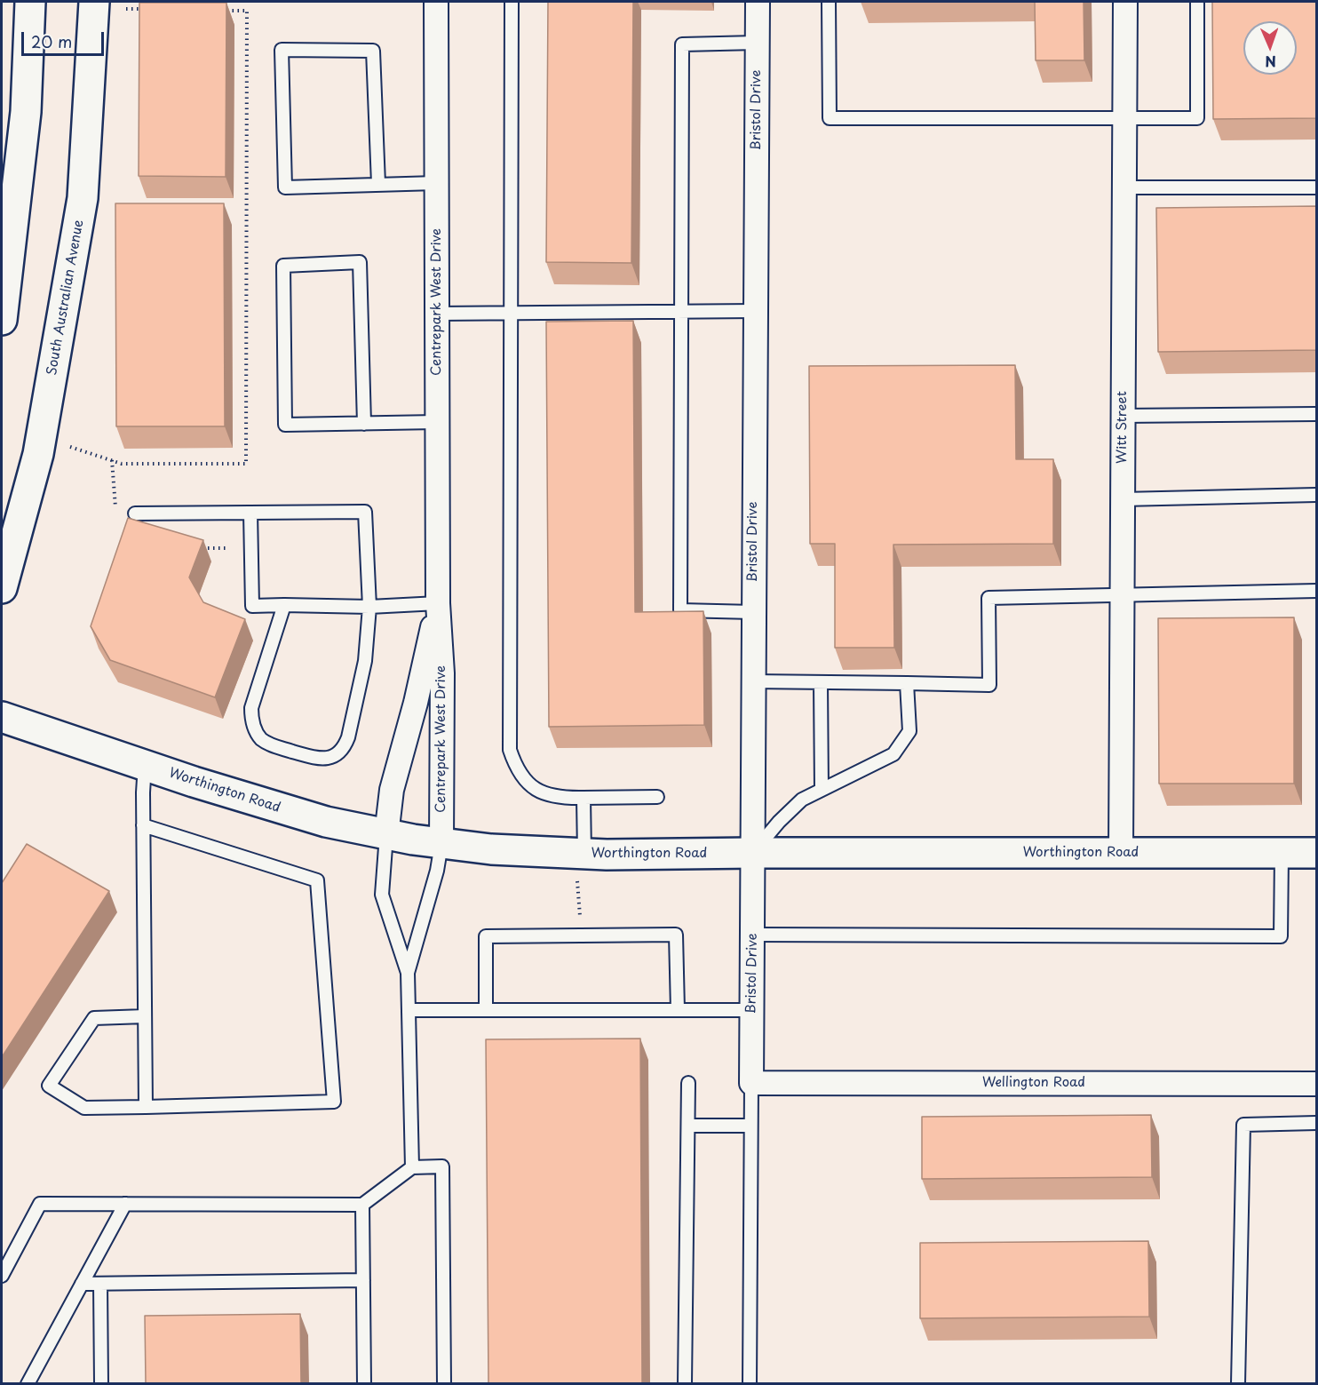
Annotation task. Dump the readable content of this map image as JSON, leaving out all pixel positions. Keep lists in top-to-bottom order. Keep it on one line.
{"streets":{"street":["Bristol Drive","South Australian Avenue","Centrepark West Drive","Witt Street","Worthington Road","Wellington Road"]},"crossings":[["Bristol Drive","Worthington Road"],["Bristol Drive","Wellington Road"],["Centrepark West Drive","Worthington Road"],["Witt Street","Worthington Road"]],"scale_bar":"20 m","north":"bottom"}
